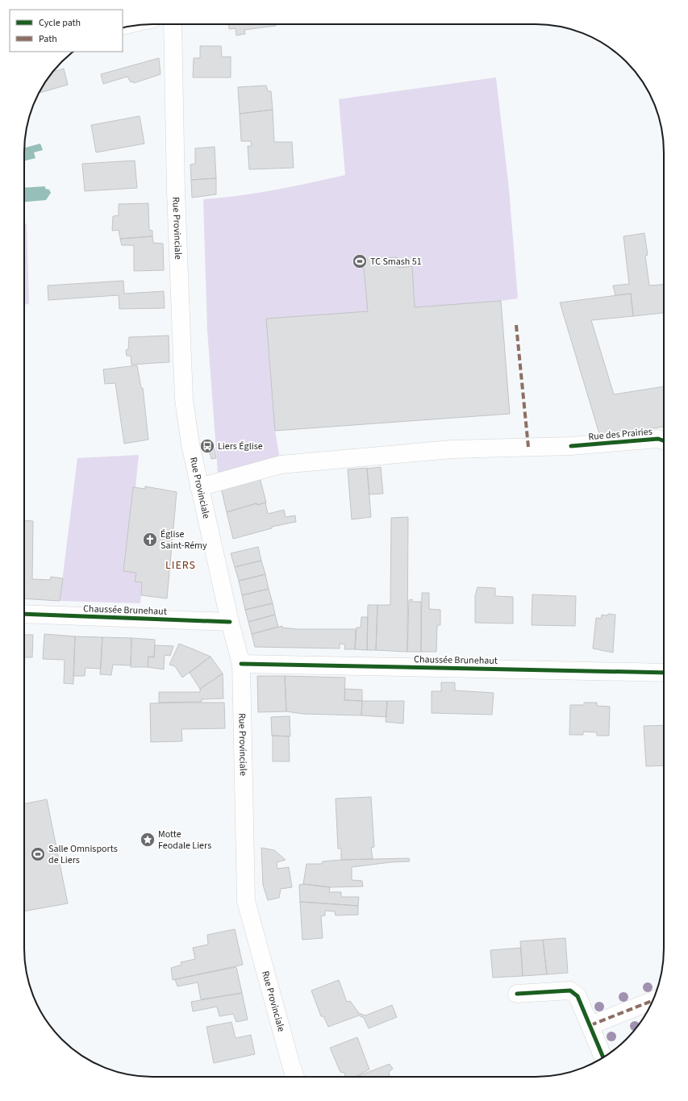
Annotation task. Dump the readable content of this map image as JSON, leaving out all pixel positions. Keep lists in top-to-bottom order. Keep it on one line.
{"streets":{"main road":["Rue Provinciale","Rue des Prairies","Chaussée Brunehaut"]},"crossings":[["Rue Provinciale","Rue des Prairies"],["Rue Provinciale","Chaussée Brunehaut"]],"districts":["LIERS"],"places":{"sports":["TC Smash 51","Salle Omnisports de Liers"],"bus stop":["Liers Église"],"church":["Église Saint-Rémy"],"place":["Motte Feodale Liers"]},"legend":["Cycle path","Path"]}
